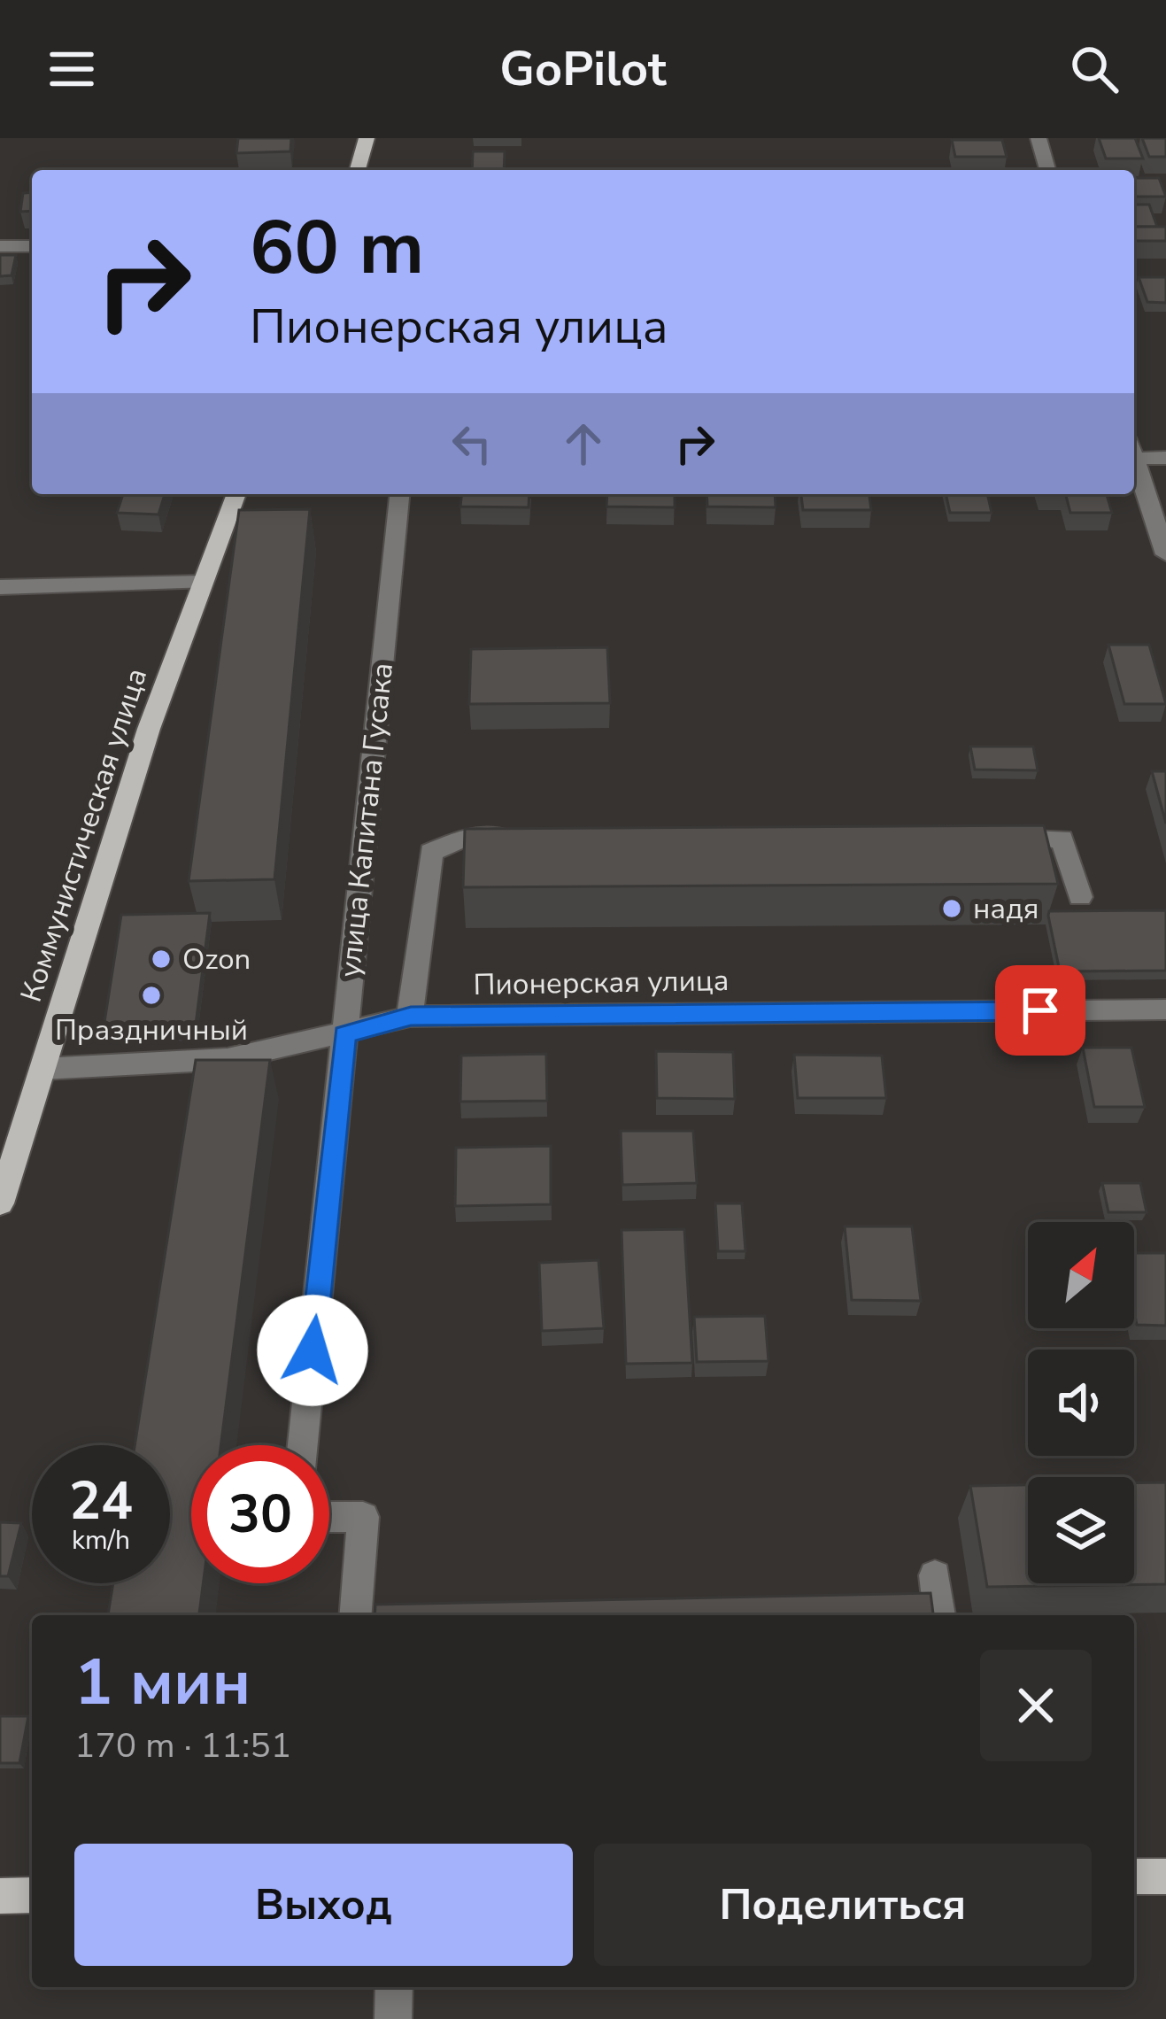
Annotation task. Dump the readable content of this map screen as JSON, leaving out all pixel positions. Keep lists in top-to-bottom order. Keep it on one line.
{"streets":{"main road":["Коммунистическая улица"],"street":["улица Капитана Гусака","Пионерская улица"]},"crossings":[["улица Капитана Гусака","Пионерская улица"],["Коммунистическая улица","Пионерская улица"]],"places":["надя","Ozon","Праздничный"],"north":"top right","page":{"header":"GoPilot","turn":["60 m","Пионерская улица"],"speed":"24 km/h","limit":"30","heading":["1 мин","170 m · 11:51"],"buttons":["Выход","Поделиться"]}}
